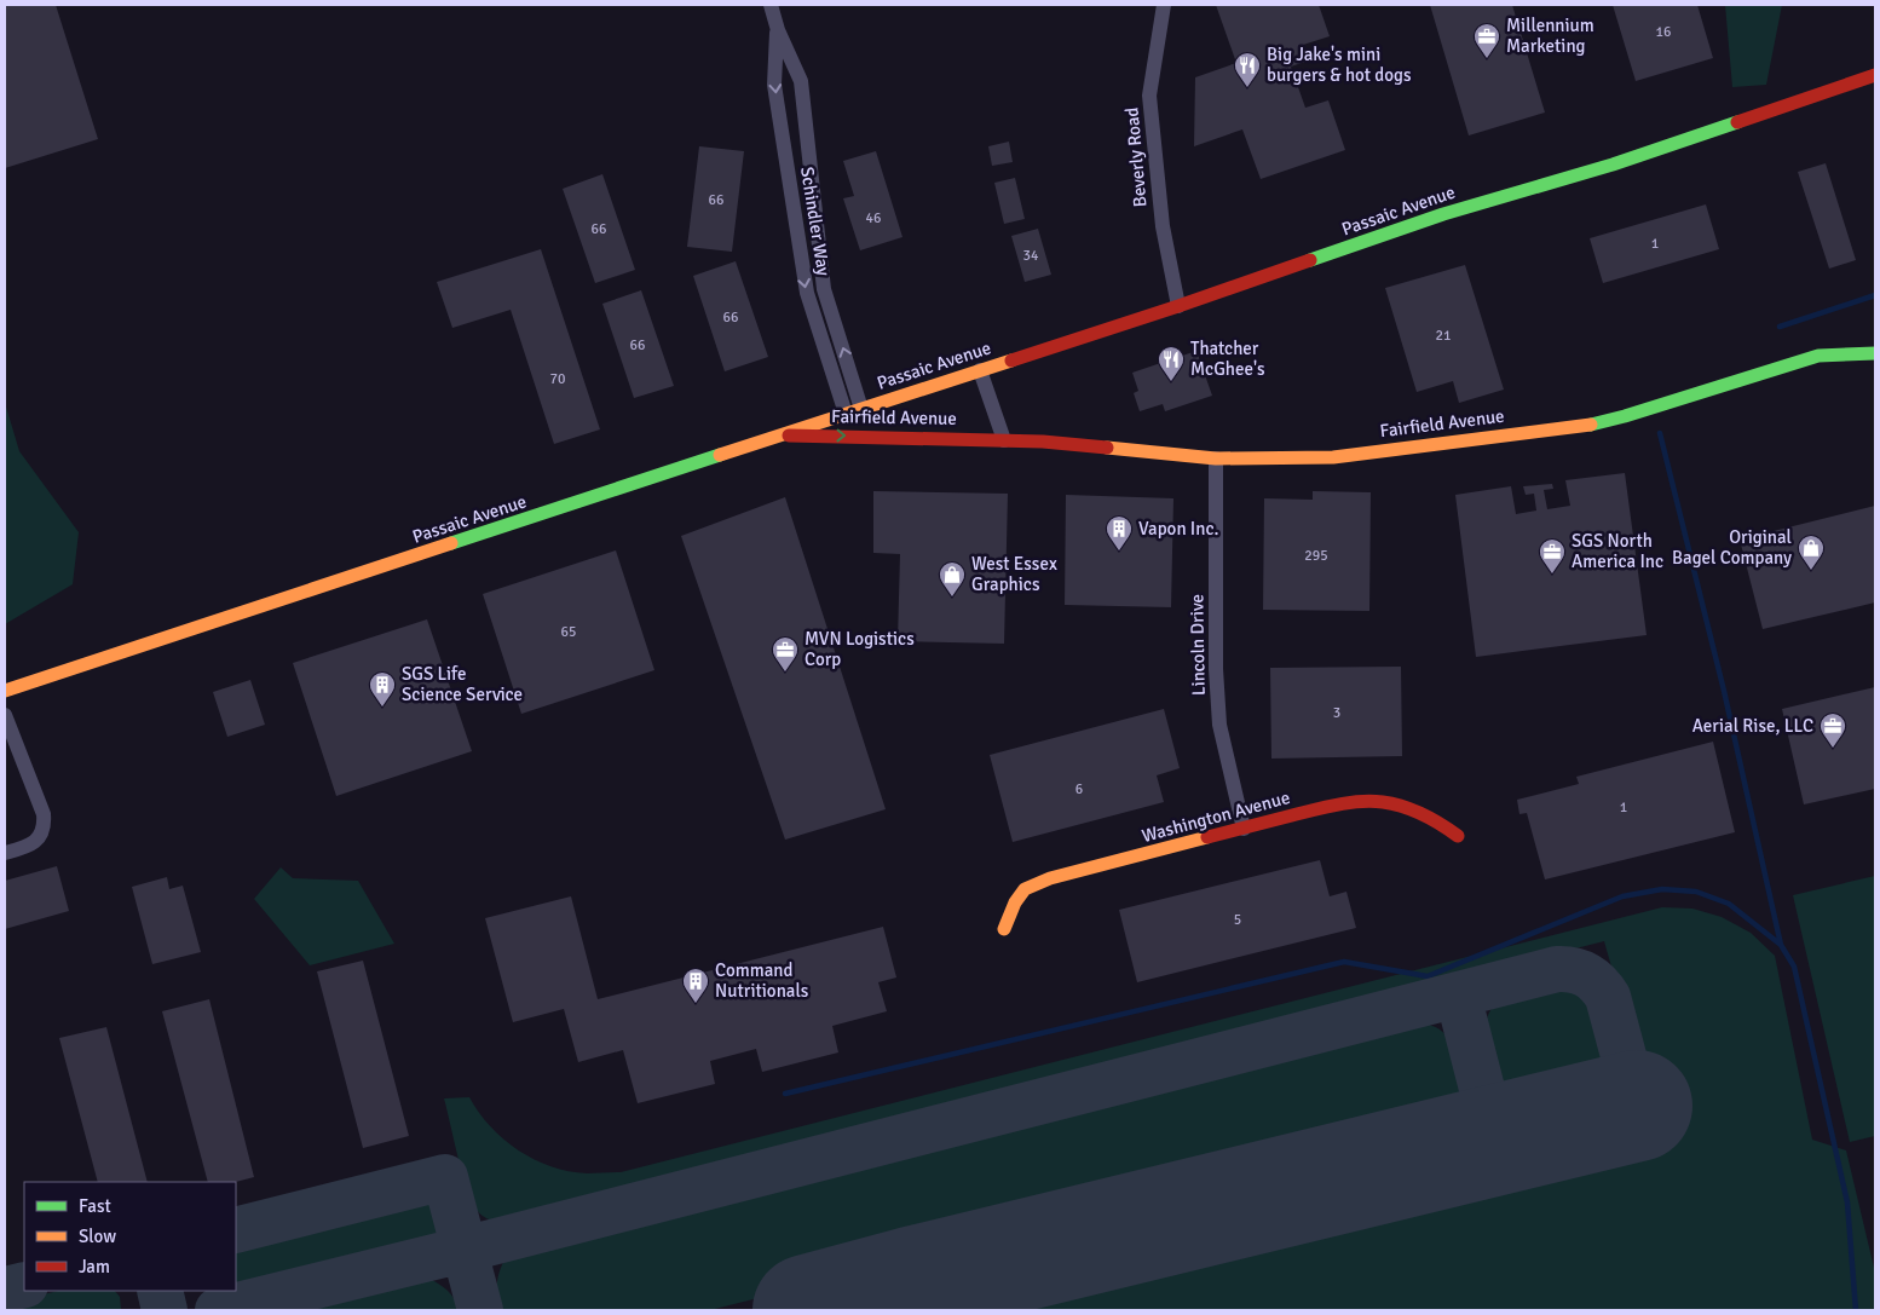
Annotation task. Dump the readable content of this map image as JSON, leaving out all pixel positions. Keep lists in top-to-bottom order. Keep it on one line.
{"streets":{"main road":["Passaic Avenue","Fairfield Avenue","Washington Avenue"],"street":["Beverly Road","Schindler Way","Lincoln Drive"]},"crossings":[["Beverly Road","Passaic Avenue"],["Passaic Avenue","Schindler Way"],["Passaic Avenue","Fairfield Avenue"],["Fairfield Avenue","Lincoln Drive"],["Lincoln Drive","Washington Avenue"]],"places":{"office":["Millennium Marketing","SGS North America Inc","MVN Logistics Corp","Aerial Rise, LLC"],"restaurant":["Big Jake's mini burgers & hot dogs","Thatcher McGhee's"],"building":["Vapon Inc.","SGS Life Science Service","Command Nutritionals"],"shop":["Original Bagel Company","West Essex Graphics"]},"house_numbers":["16","66","46","66","1","34","66","21","66","70","295","65","3","6","1","5"],"legend":["Fast","Slow","Jam"]}
